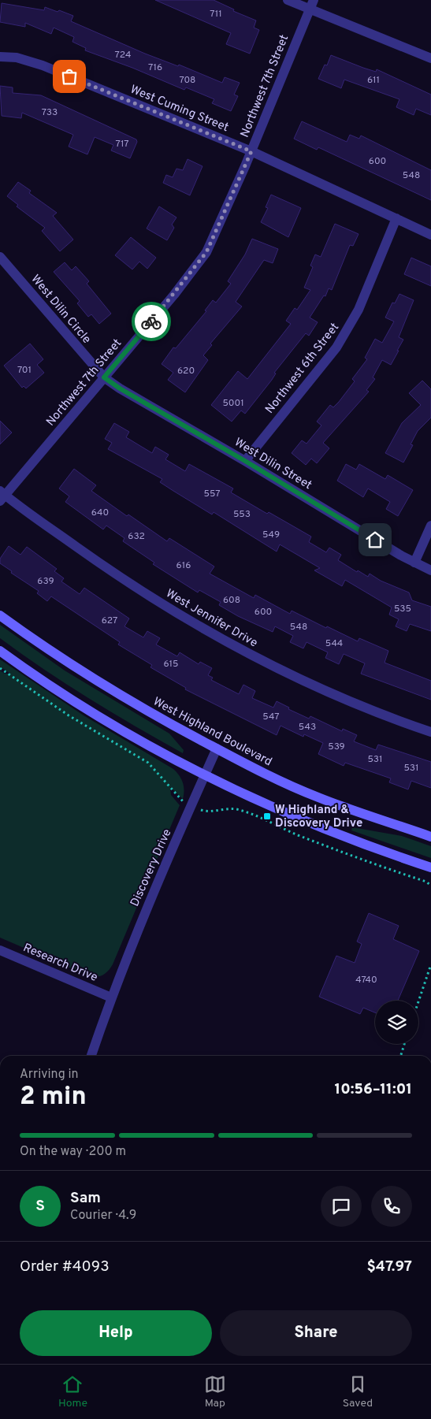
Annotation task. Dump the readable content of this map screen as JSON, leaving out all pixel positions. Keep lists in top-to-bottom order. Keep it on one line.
{"streets":{"main road":["West Highland Boulevard"],"street":["Northwest 7th Street","West Cuming Street","West Dilin Circle","Northwest 6th Street","West Dilin Street","West Jennifer Drive","Discovery Drive","Research Drive"]},"crossings":[["Northwest 7th Street","West Cuming Street"],["Northwest 7th Street","West Dilin Circle"],["Northwest 7th Street","West Dilin Street"],["Northwest 7th Street","West Jennifer Drive"],["West Cuming Street","Northwest 6th Street"],["West Dilin Circle","West Dilin Street"],["Northwest 6th Street","West Dilin Street"],["West Highland Boulevard","Discovery Drive"],["Discovery Drive","Research Drive"]],"places":{"transit":["W Highland & Discovery Drive"]},"house_numbers":["711","724","716","708","611","733","717","600","548","701","620","5001","557","640","553","549","632","616","639","608","535","600","627","548","544","615","547","543","539","531","531","4740"],"page":{"heading":["2 min","Arriving in","10:56–11:01"],"panel":["Sam","Courier · 4.9","Order #4093","$47.97"],"bar":"On the way · 200 m","round":"S","buttons":["Help","Share"],"tabs":["Home","Map","Saved"]}}
